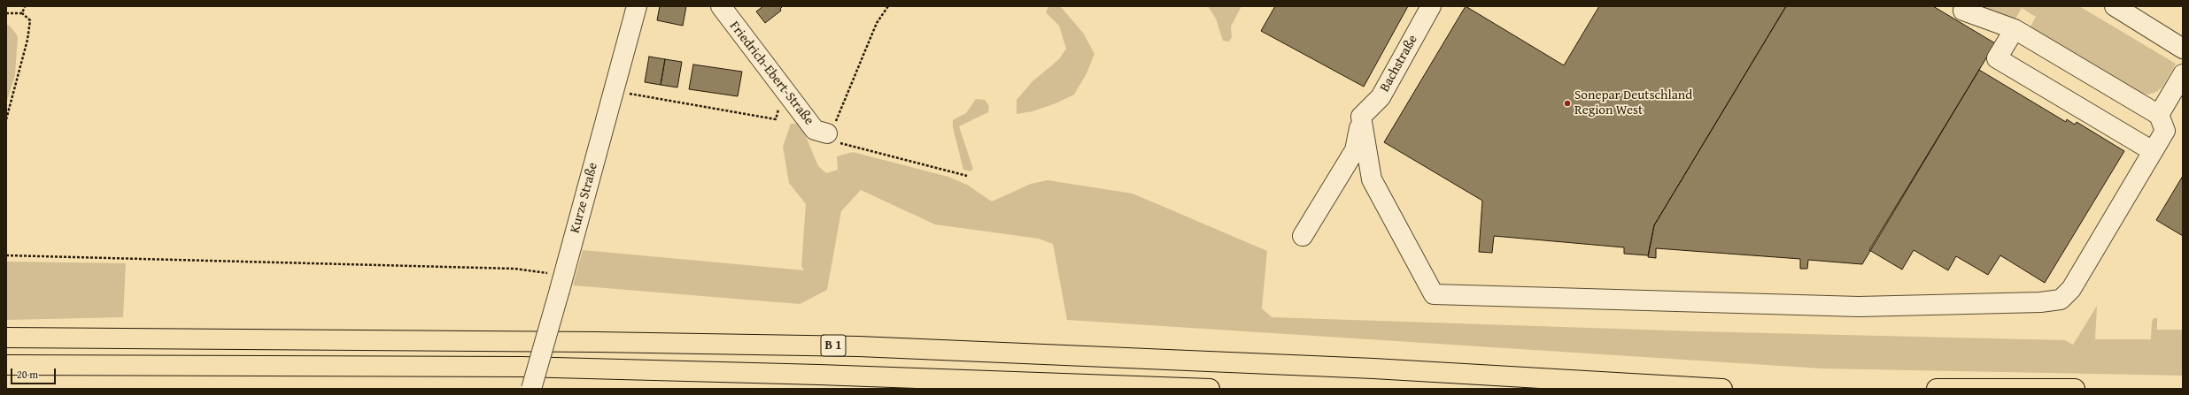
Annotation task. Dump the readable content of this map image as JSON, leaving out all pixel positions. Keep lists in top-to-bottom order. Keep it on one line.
{"streets":{"highway":["B 1"],"street":["Bachstraße","Friedrich-Ebert-Straße","Kurze Straße"]},"places":["Sonepar Deutschland Region West"],"scale_bar":"20 m"}
